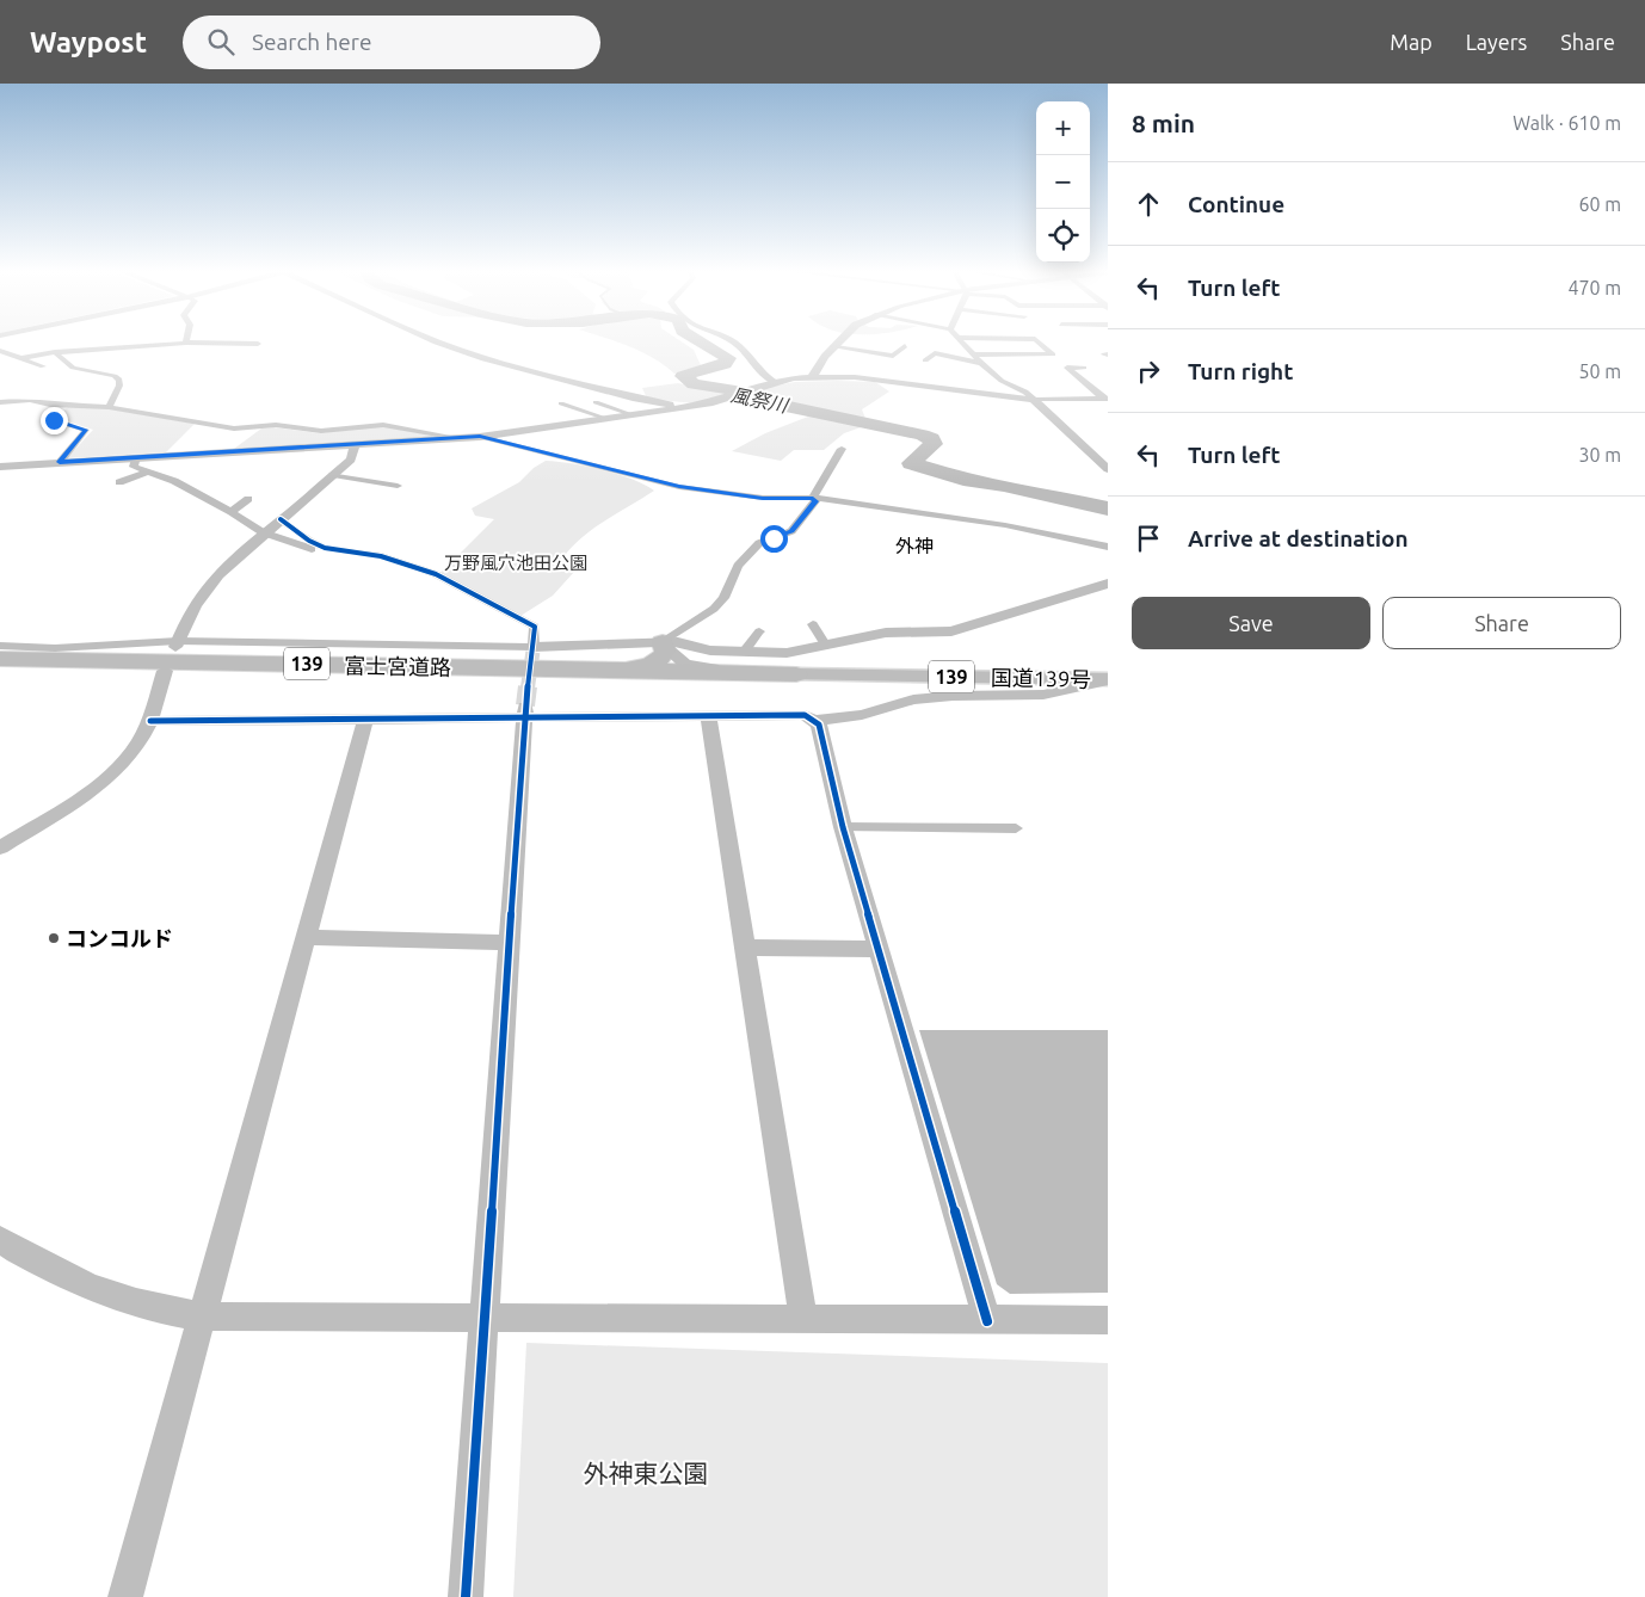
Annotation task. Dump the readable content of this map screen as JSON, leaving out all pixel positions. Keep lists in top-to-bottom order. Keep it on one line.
{"streets":{"highway":["139","富士宮道路","国道139号"]},"crossings":[["富士宮道路","国道139号"]],"districts":["外神"],"water":["風祭川"],"parks":["万野風穴池田公園","外神東公園"],"places":["コンコルド"],"page":{"header":"Waypost","search":"Search here","nav":["Map","Layers","Share"],"heading":["8 min","Walk · 610 m"],"map_buttons":["+","−"],"list":[["Continue","60 m"],["Turn left","470 m"],["Turn right","50 m"],["Turn left","30 m"],"Arrive at destination"],"buttons":["Save","Share"]}}
